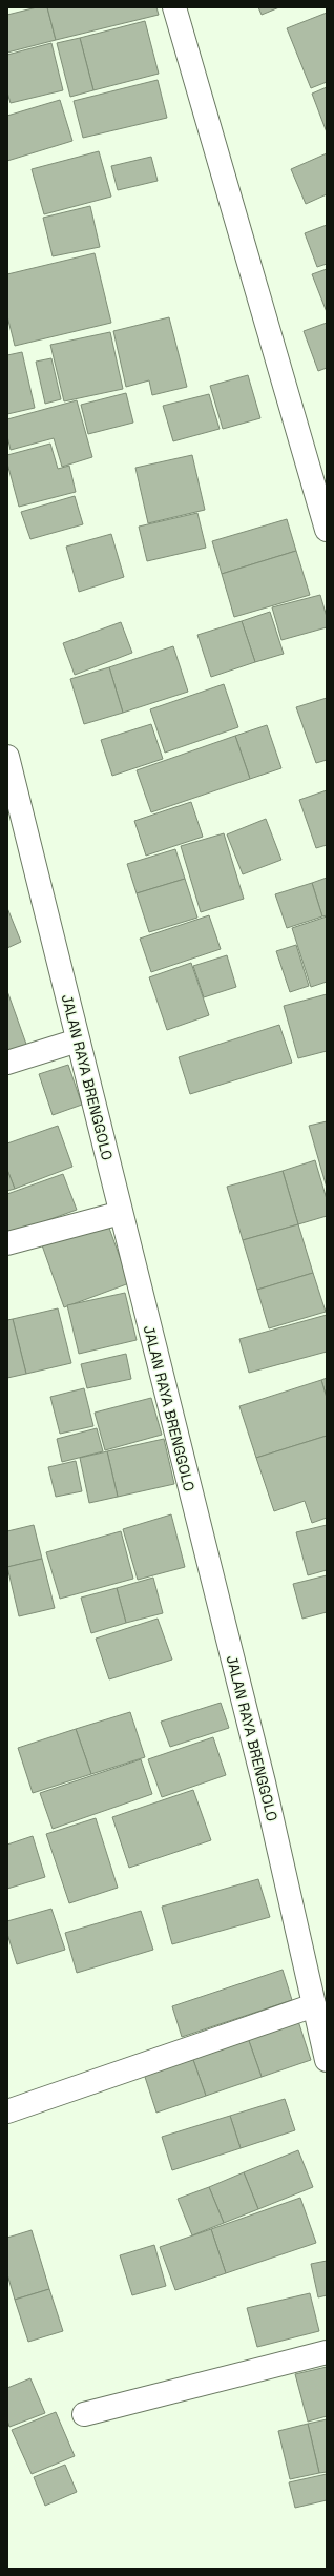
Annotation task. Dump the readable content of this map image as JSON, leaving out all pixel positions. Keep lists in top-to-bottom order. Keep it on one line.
{"streets":{"main road":["JALAN RAYA BRENGGOLO"]}}
